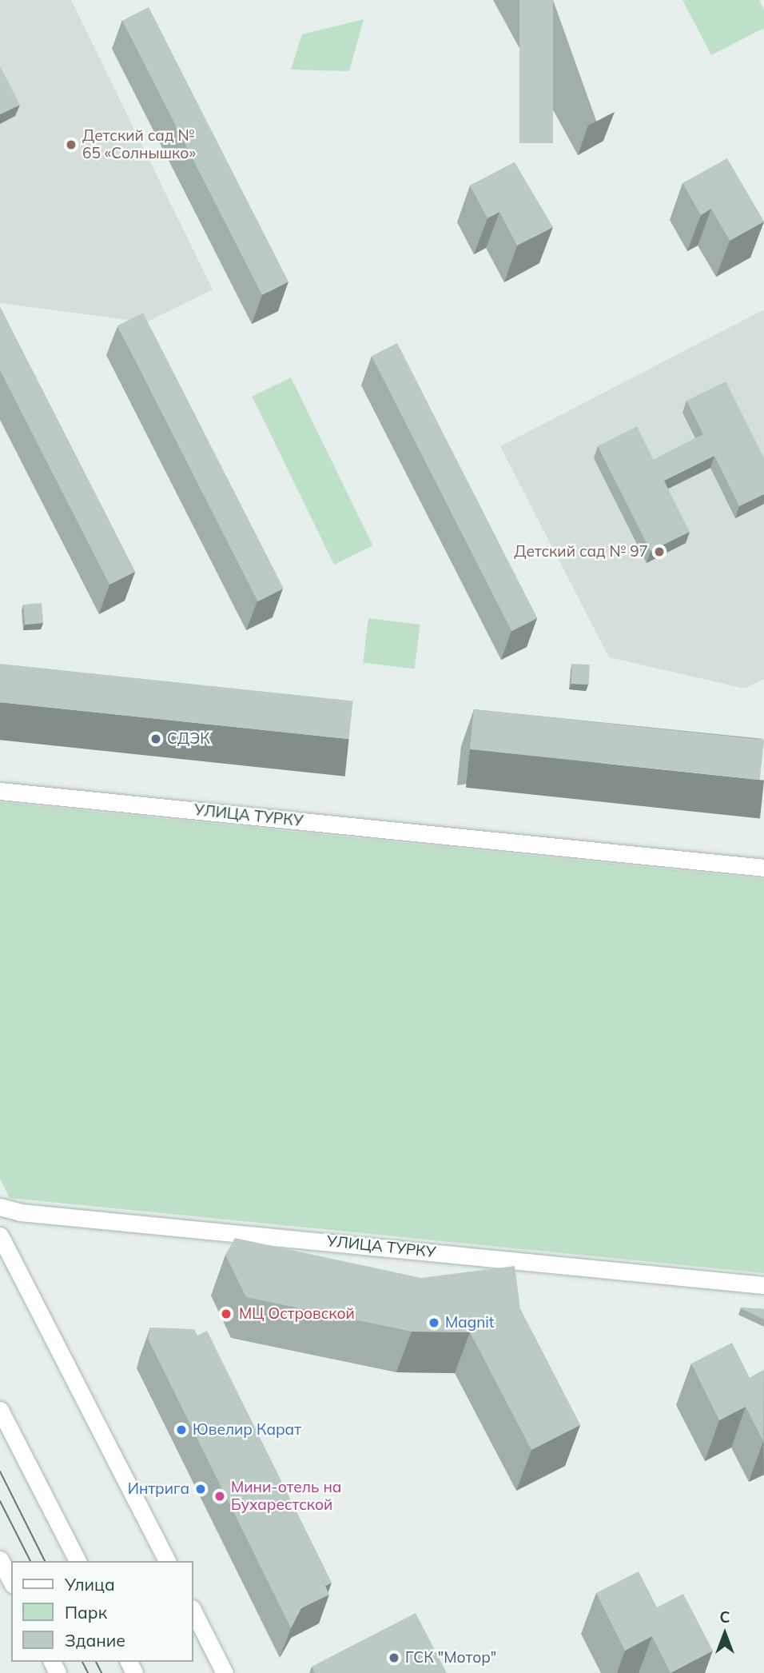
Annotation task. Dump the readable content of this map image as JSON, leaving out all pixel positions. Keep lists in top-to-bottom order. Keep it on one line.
{"streets":{"street":["УЛИЦА ТУРКУ"]},"places":["Детский сад № 65 «Солнышко»","Детский сад № 97","СДЭК","МЦ Островской","Magnit","Ювелир Карат","Интрига","Мини-отель на Бухарестской","ГСК \"Мотор\""],"legend":["Улица","Парк","Здание"],"north":"top"}
